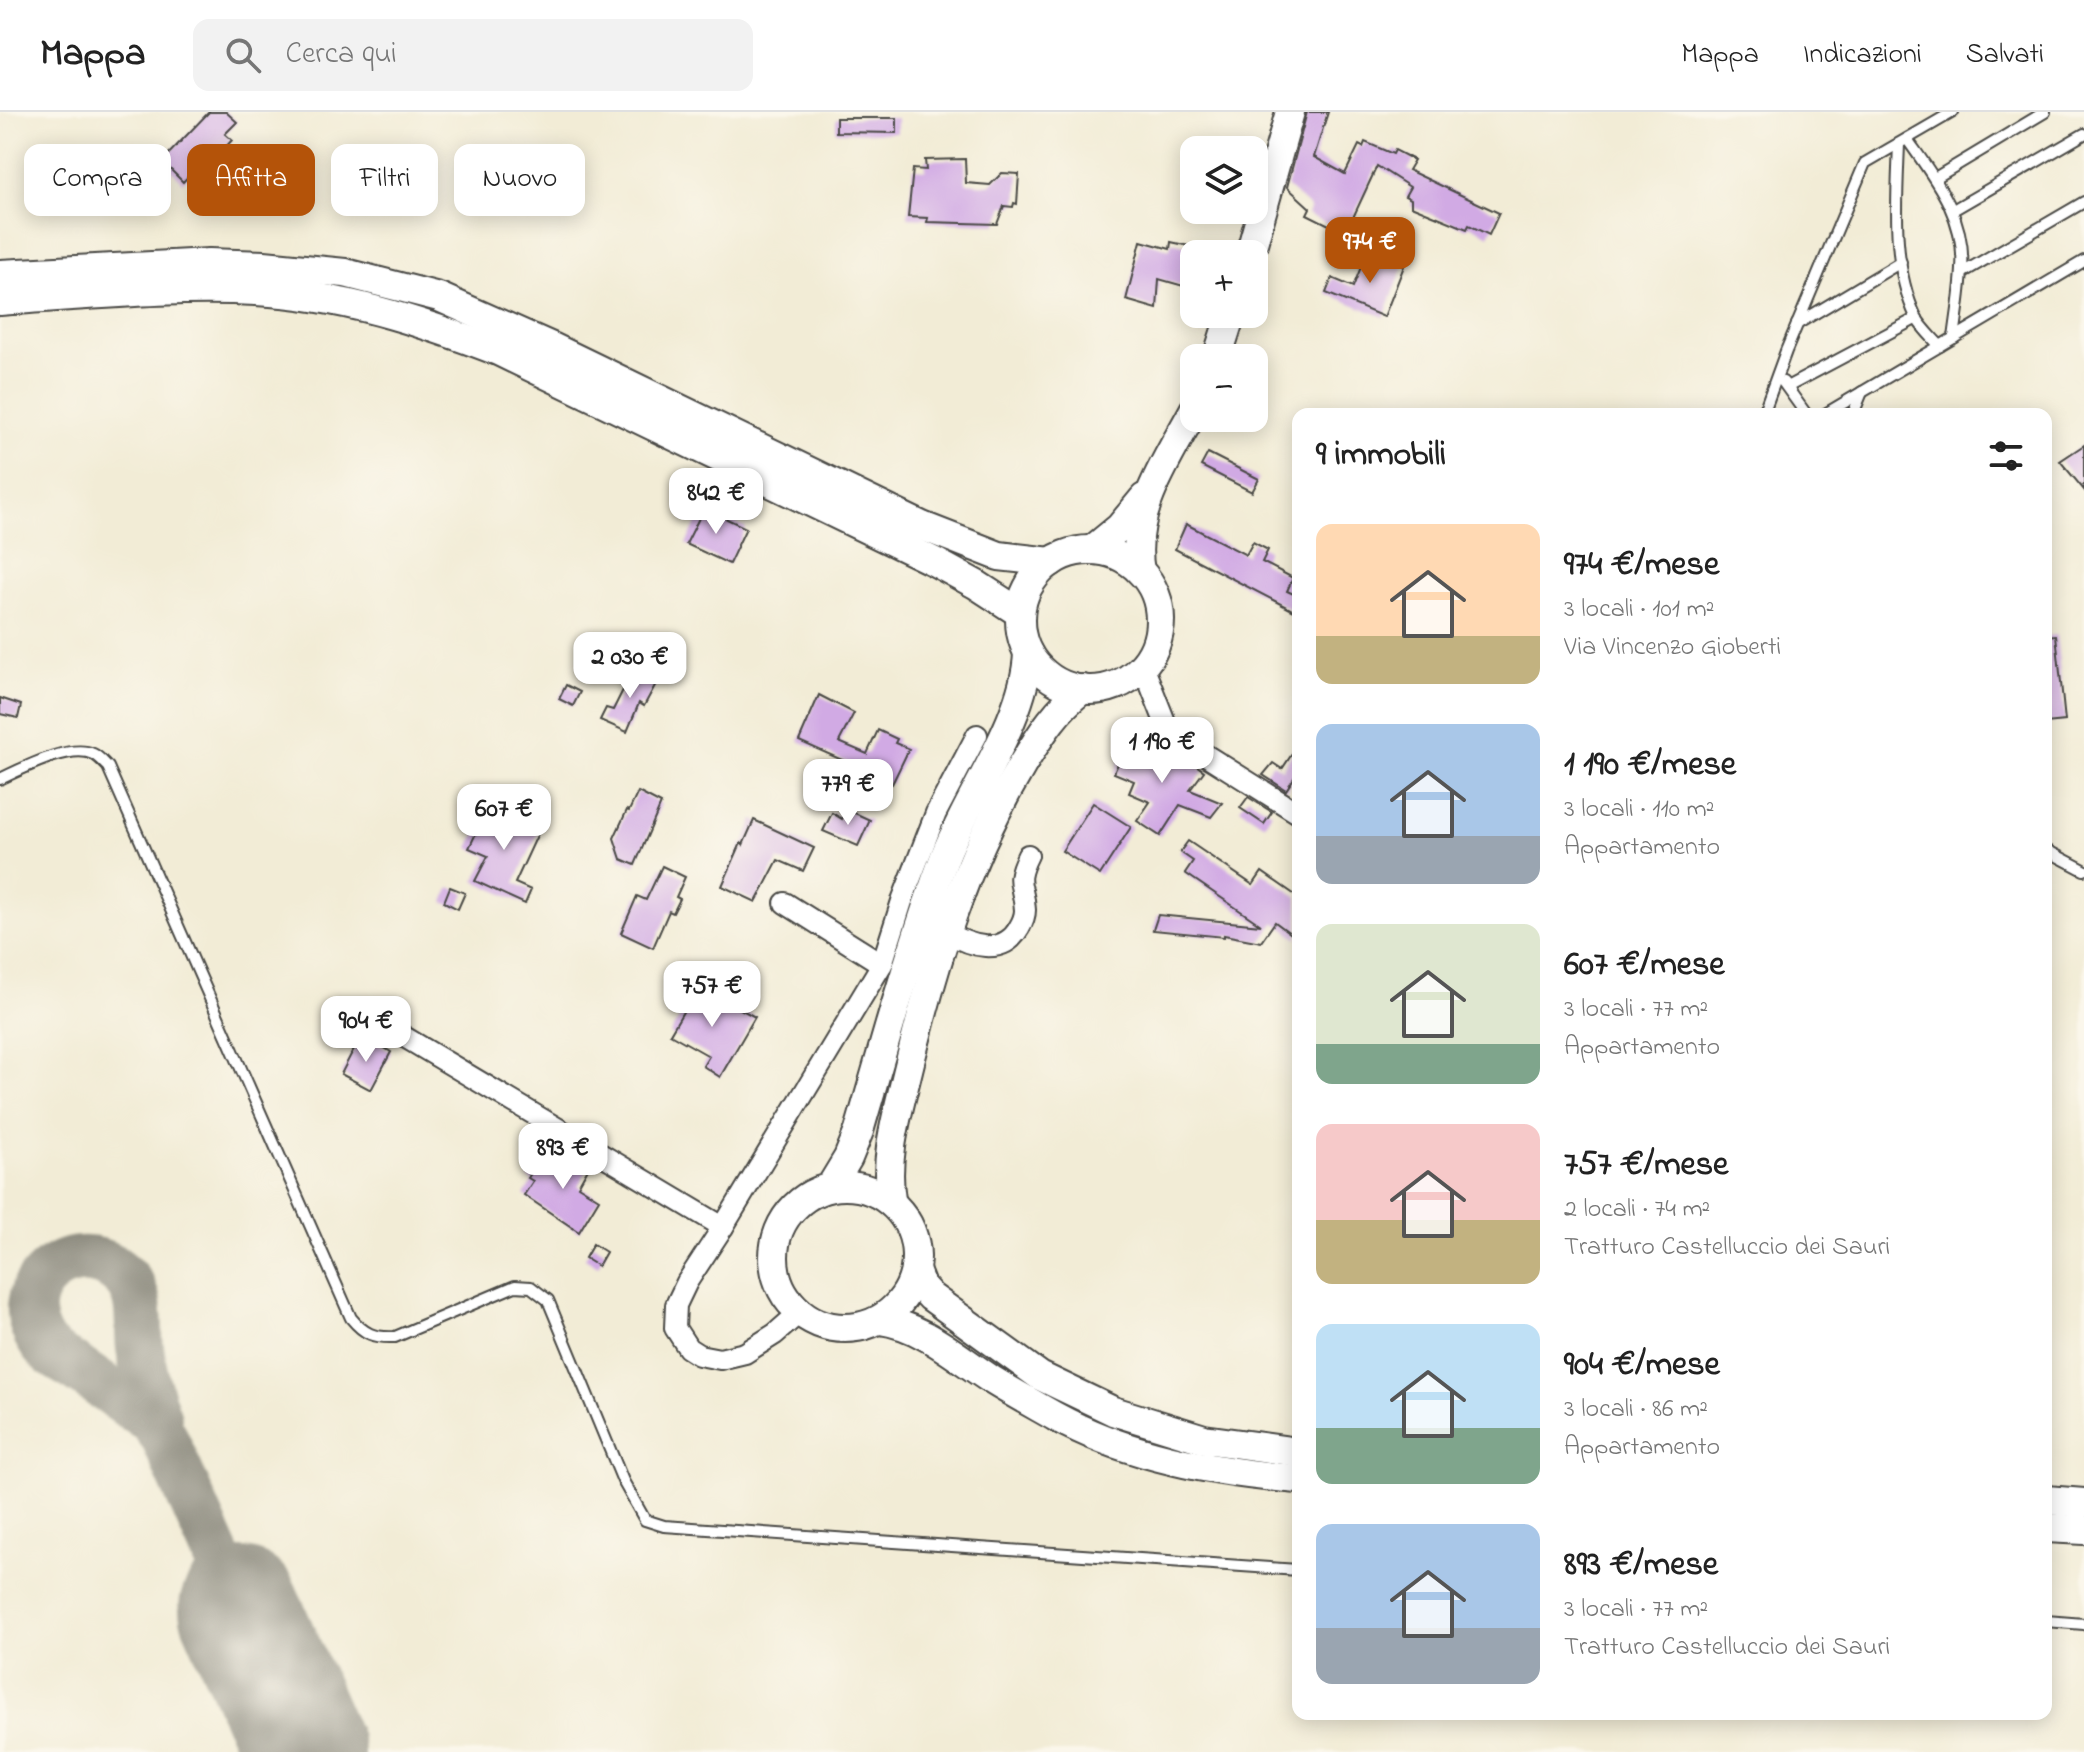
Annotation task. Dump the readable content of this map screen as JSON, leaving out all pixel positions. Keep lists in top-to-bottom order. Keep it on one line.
{"page":{"header":"Mappa","search":"Cerca qui","nav":["Mappa","Indicazioni","Salvati"],"map_buttons":["+","−"],"chip":["Compra","Affitta","Filtri","Nuovo"],"price":["974 €","842 €","2 030 €","1 190 €","779 €","607 €","757 €","904 €","893 €"],"heading":"9 immobili","list":[{"name":"974 €/mese","note":"3 locali · 101 m² · Via Vincenzo Gioberti"},{"name":"1 190 €/mese","note":"3 locali · 110 m² · Appartamento"},{"name":"607 €/mese","note":"3 locali · 77 m² · Appartamento"},{"name":"757 €/mese","note":"2 locali · 74 m² · Tratturo Castelluccio dei Sauri"},{"name":"904 €/mese","note":"3 locali · 86 m² · Appartamento"},{"name":"893 €/mese","note":"3 locali · 77 m² · Tratturo Castelluccio dei Sauri"}]}}
